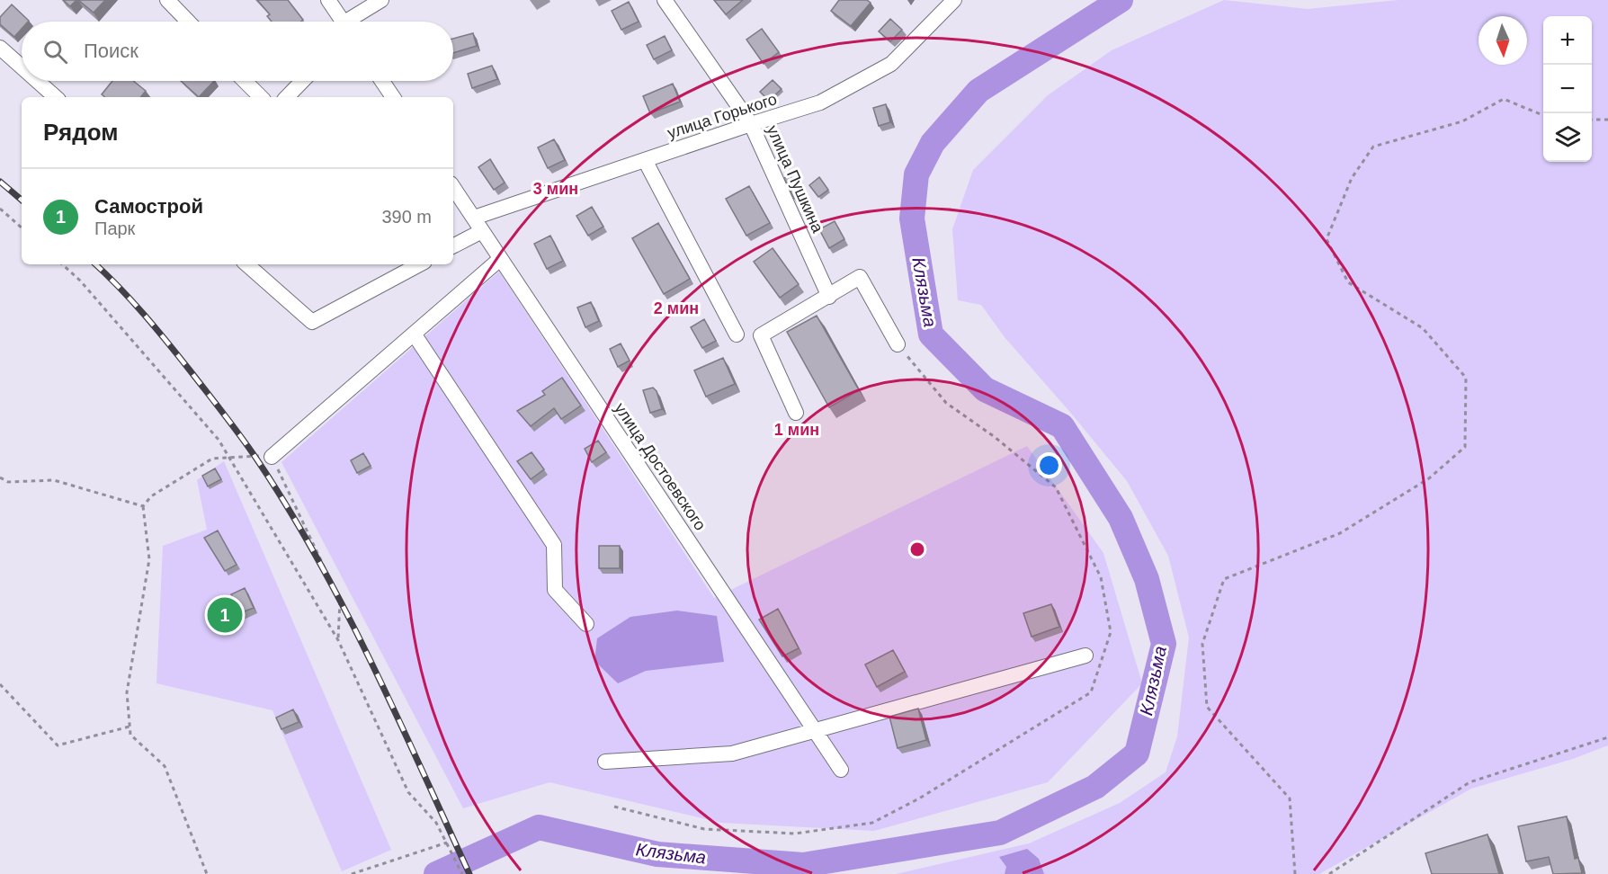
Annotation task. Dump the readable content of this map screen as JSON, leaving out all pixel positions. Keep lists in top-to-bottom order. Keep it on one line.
{"streets":{"street":["улица Горького","улица Пушкина","улица Достоевского"]},"crossings":[["улица Горького","улица Пушкина"],["улица Горького","улица Достоевского"]],"water":["Клязьма"],"north":"bottom","page":{"map_buttons":["+","−"],"search":"Поиск","heading":"Рядом","list":[{"mark":"1","name":"Самострой","note":"Парк","value":"390 m"}],"pins":"1"},"rings":["3 мин","2 мин","1 мин"]}
